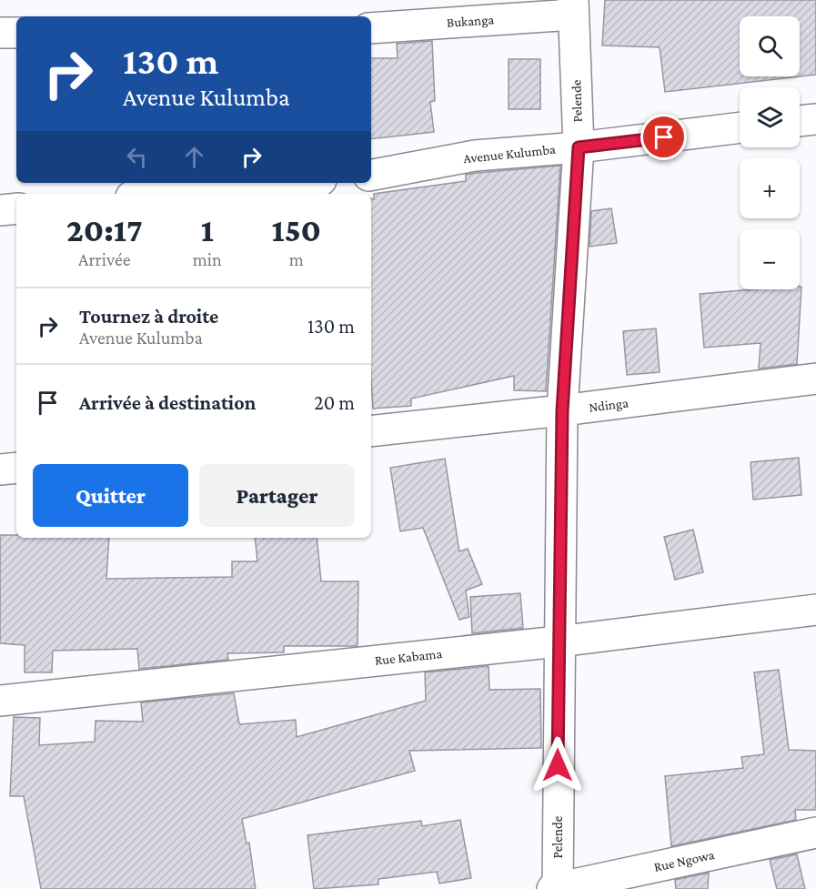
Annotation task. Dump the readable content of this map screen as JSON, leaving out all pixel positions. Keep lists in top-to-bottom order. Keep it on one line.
{"streets":{"street":["Bukanga","Pelende","Avenue Kulumba","Ndinga","Rue Kabama","Rue Ngowa"]},"crossings":[["Bukanga","Pelende"],["Pelende","Avenue Kulumba"],["Pelende","Ndinga"],["Pelende","Rue Kabama"],["Pelende","Rue Ngowa"]],"page":{"map_buttons":["+","−"],"turn":["130 m","Avenue Kulumba"],"eta":["20:17","Arrivée","1","min","150","m"],"list":[{"name":"Tournez à droite","note":"Avenue Kulumba","value":"130 m"},{"name":"Arrivée à destination","value":"20 m"}],"buttons":["Quitter","Partager"]}}
